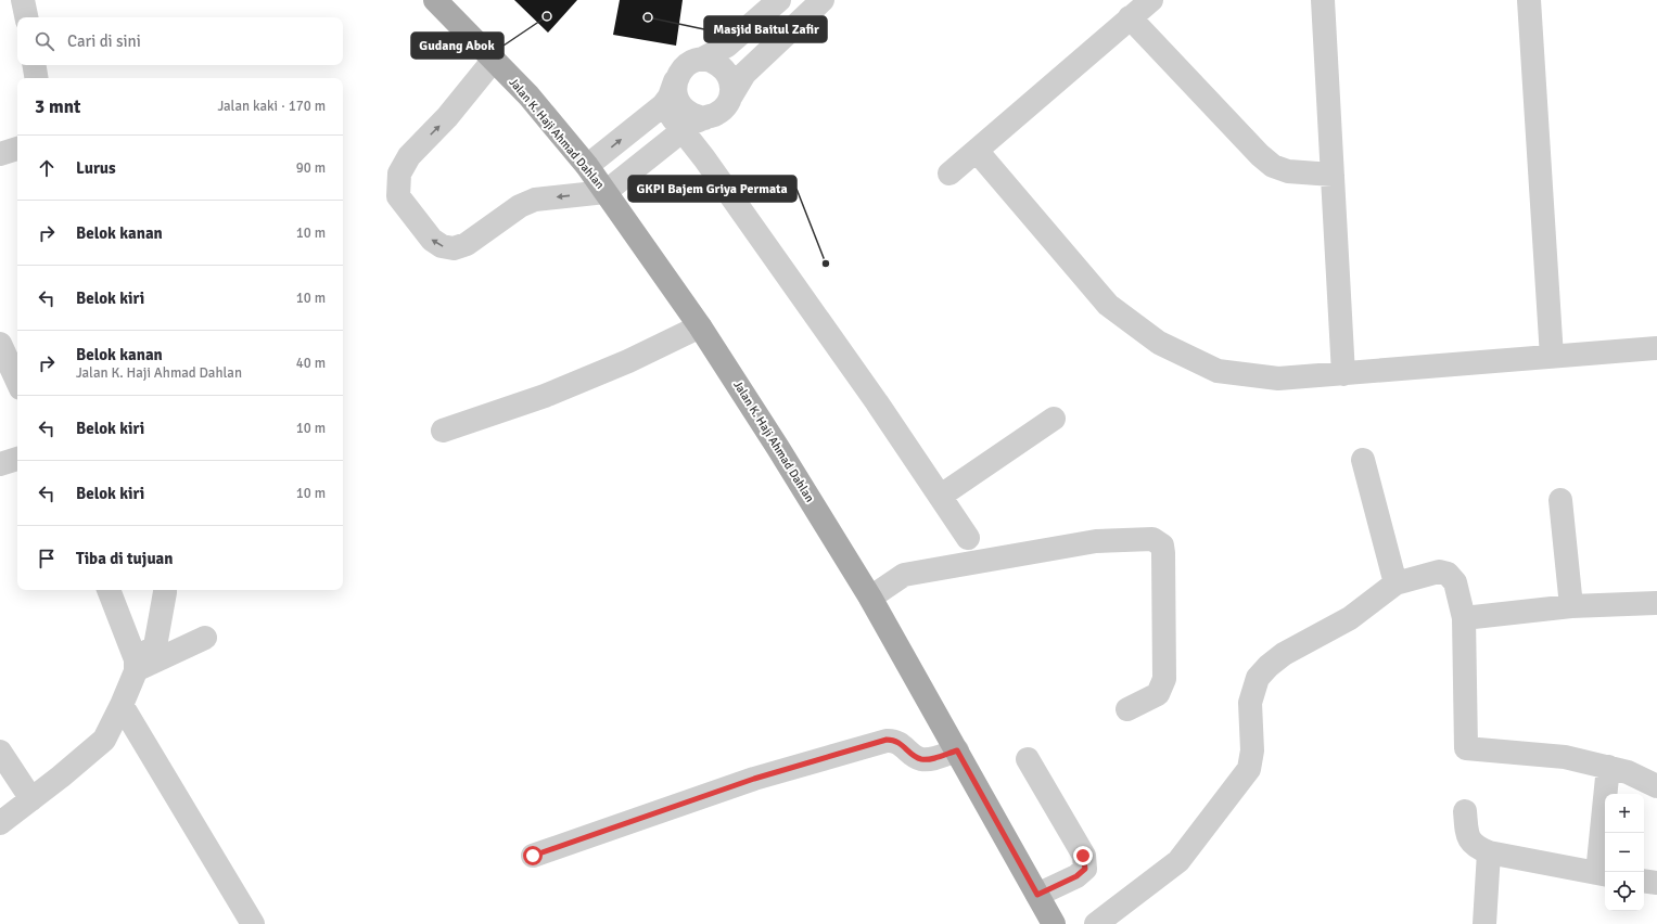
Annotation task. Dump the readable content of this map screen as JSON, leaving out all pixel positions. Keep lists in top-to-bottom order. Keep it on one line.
{"streets":{"main road":["Jalan K. Haji Ahmad Dahlan"]},"places":["Gudang Abok","Masjid Baitul Zafir","GKPI Bajem Griya Permata"],"page":{"search":"Cari di sini","heading":["3 mnt","Jalan kaki · 170 m"],"list":[["Lurus","90 m"],["Belok kanan","10 m"],["Belok kiri","10 m"],["Belok kanan","Jalan K. Haji Ahmad Dahlan","40 m"],["Belok kiri","10 m"],["Belok kiri","10 m"],"Tiba di tujuan"],"map_buttons":["+","−"]}}
